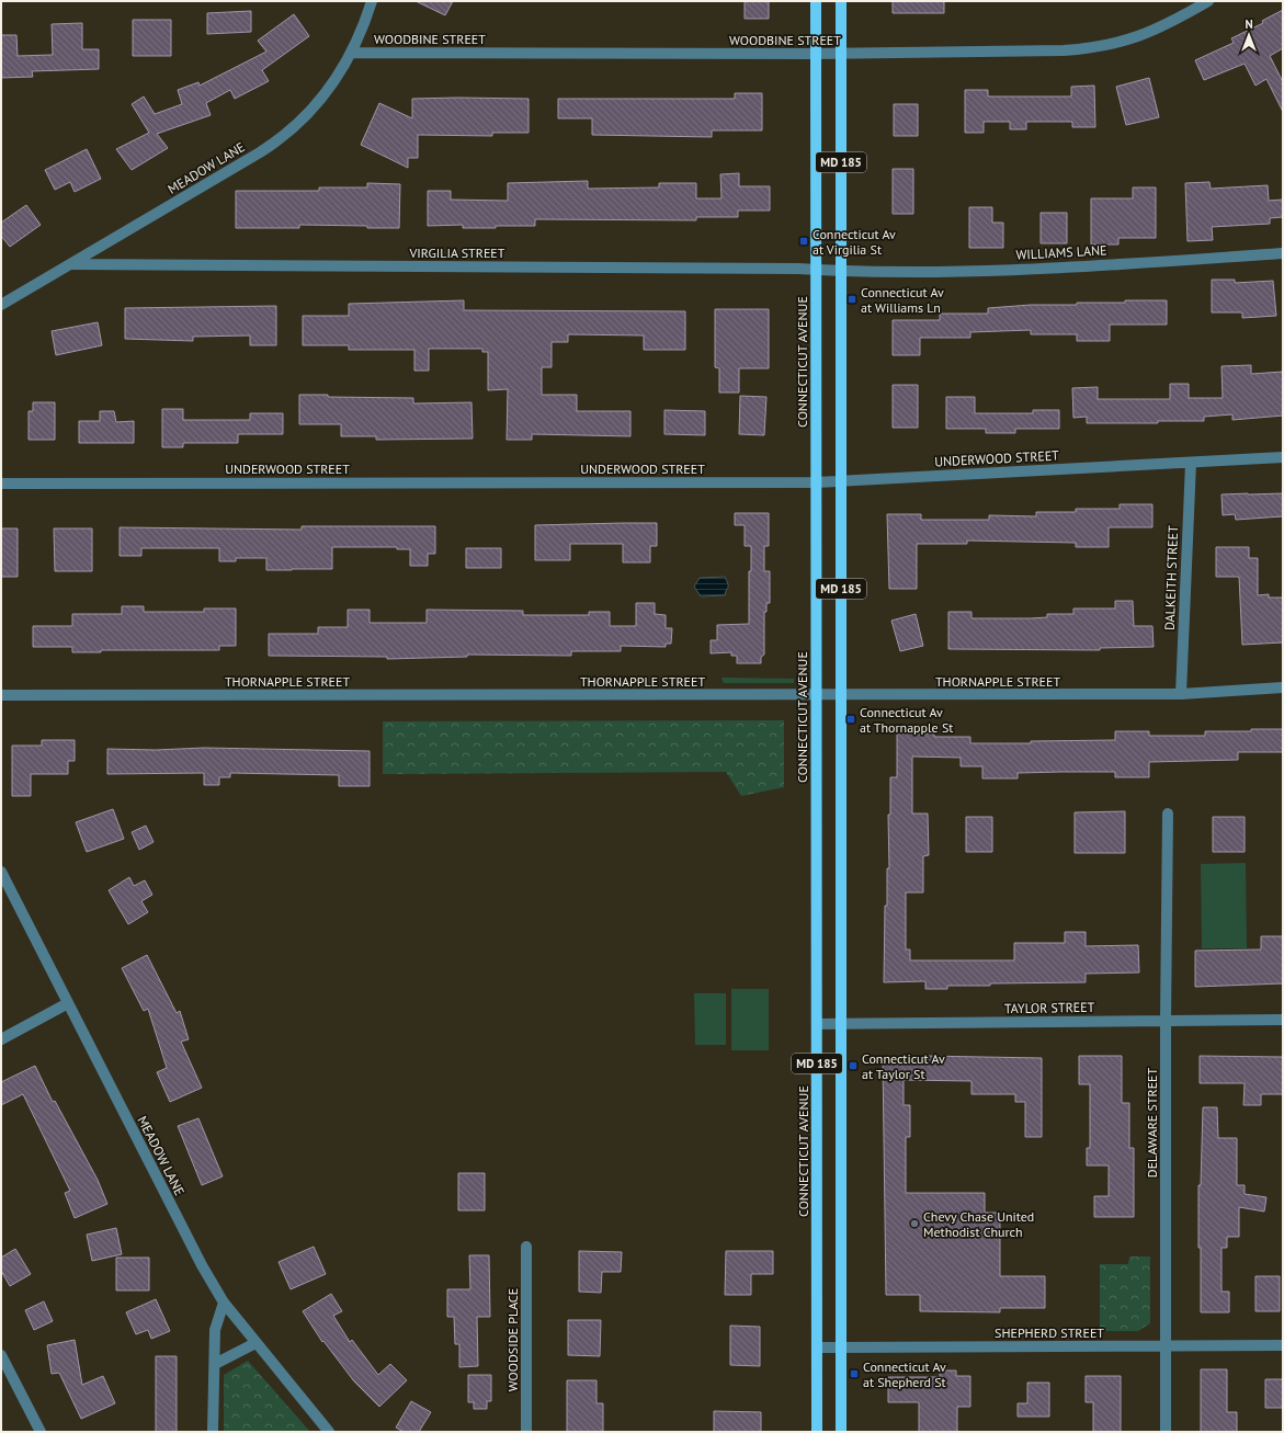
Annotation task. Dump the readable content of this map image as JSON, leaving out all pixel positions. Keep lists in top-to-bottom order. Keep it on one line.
{"streets":{"main road":["MD 185","CONNECTICUT AVENUE"],"street":["WOODBINE STREET","MEADOW LANE","VIRGILIA STREET","WILLIAMS LANE","UNDERWOOD STREET","DALKEITH STREET","THORNAPPLE STREET","TAYLOR STREET","DELAWARE STREET","SHEPHERD STREET","WOODSIDE PLACE"]},"crossings":[["WOODBINE STREET","MD 185"],["WOODBINE STREET","MEADOW LANE"],["WOODBINE STREET","CONNECTICUT AVENUE"],["MD 185","VIRGILIA STREET"],["MD 185","WILLIAMS LANE"],["MD 185","UNDERWOOD STREET"],["MD 185","THORNAPPLE STREET"],["MD 185","TAYLOR STREET"],["MD 185","SHEPHERD STREET"],["MEADOW LANE","VIRGILIA STREET"],["VIRGILIA STREET","WILLIAMS LANE"],["VIRGILIA STREET","CONNECTICUT AVENUE"],["CONNECTICUT AVENUE","UNDERWOOD STREET"],["CONNECTICUT AVENUE","THORNAPPLE STREET"],["CONNECTICUT AVENUE","TAYLOR STREET"],["CONNECTICUT AVENUE","SHEPHERD STREET"],["UNDERWOOD STREET","DALKEITH STREET"],["DALKEITH STREET","THORNAPPLE STREET"],["TAYLOR STREET","DELAWARE STREET"],["DELAWARE STREET","SHEPHERD STREET"]],"places":{"transit":["Connecticut Av at Virgilia St","Connecticut Av at Williams Ln","Connecticut Av at Thornapple St","Connecticut Av at Taylor St","Connecticut Av at Shepherd St"],"other":["Chevy Chase United Methodist Church"]},"north":"top"}
